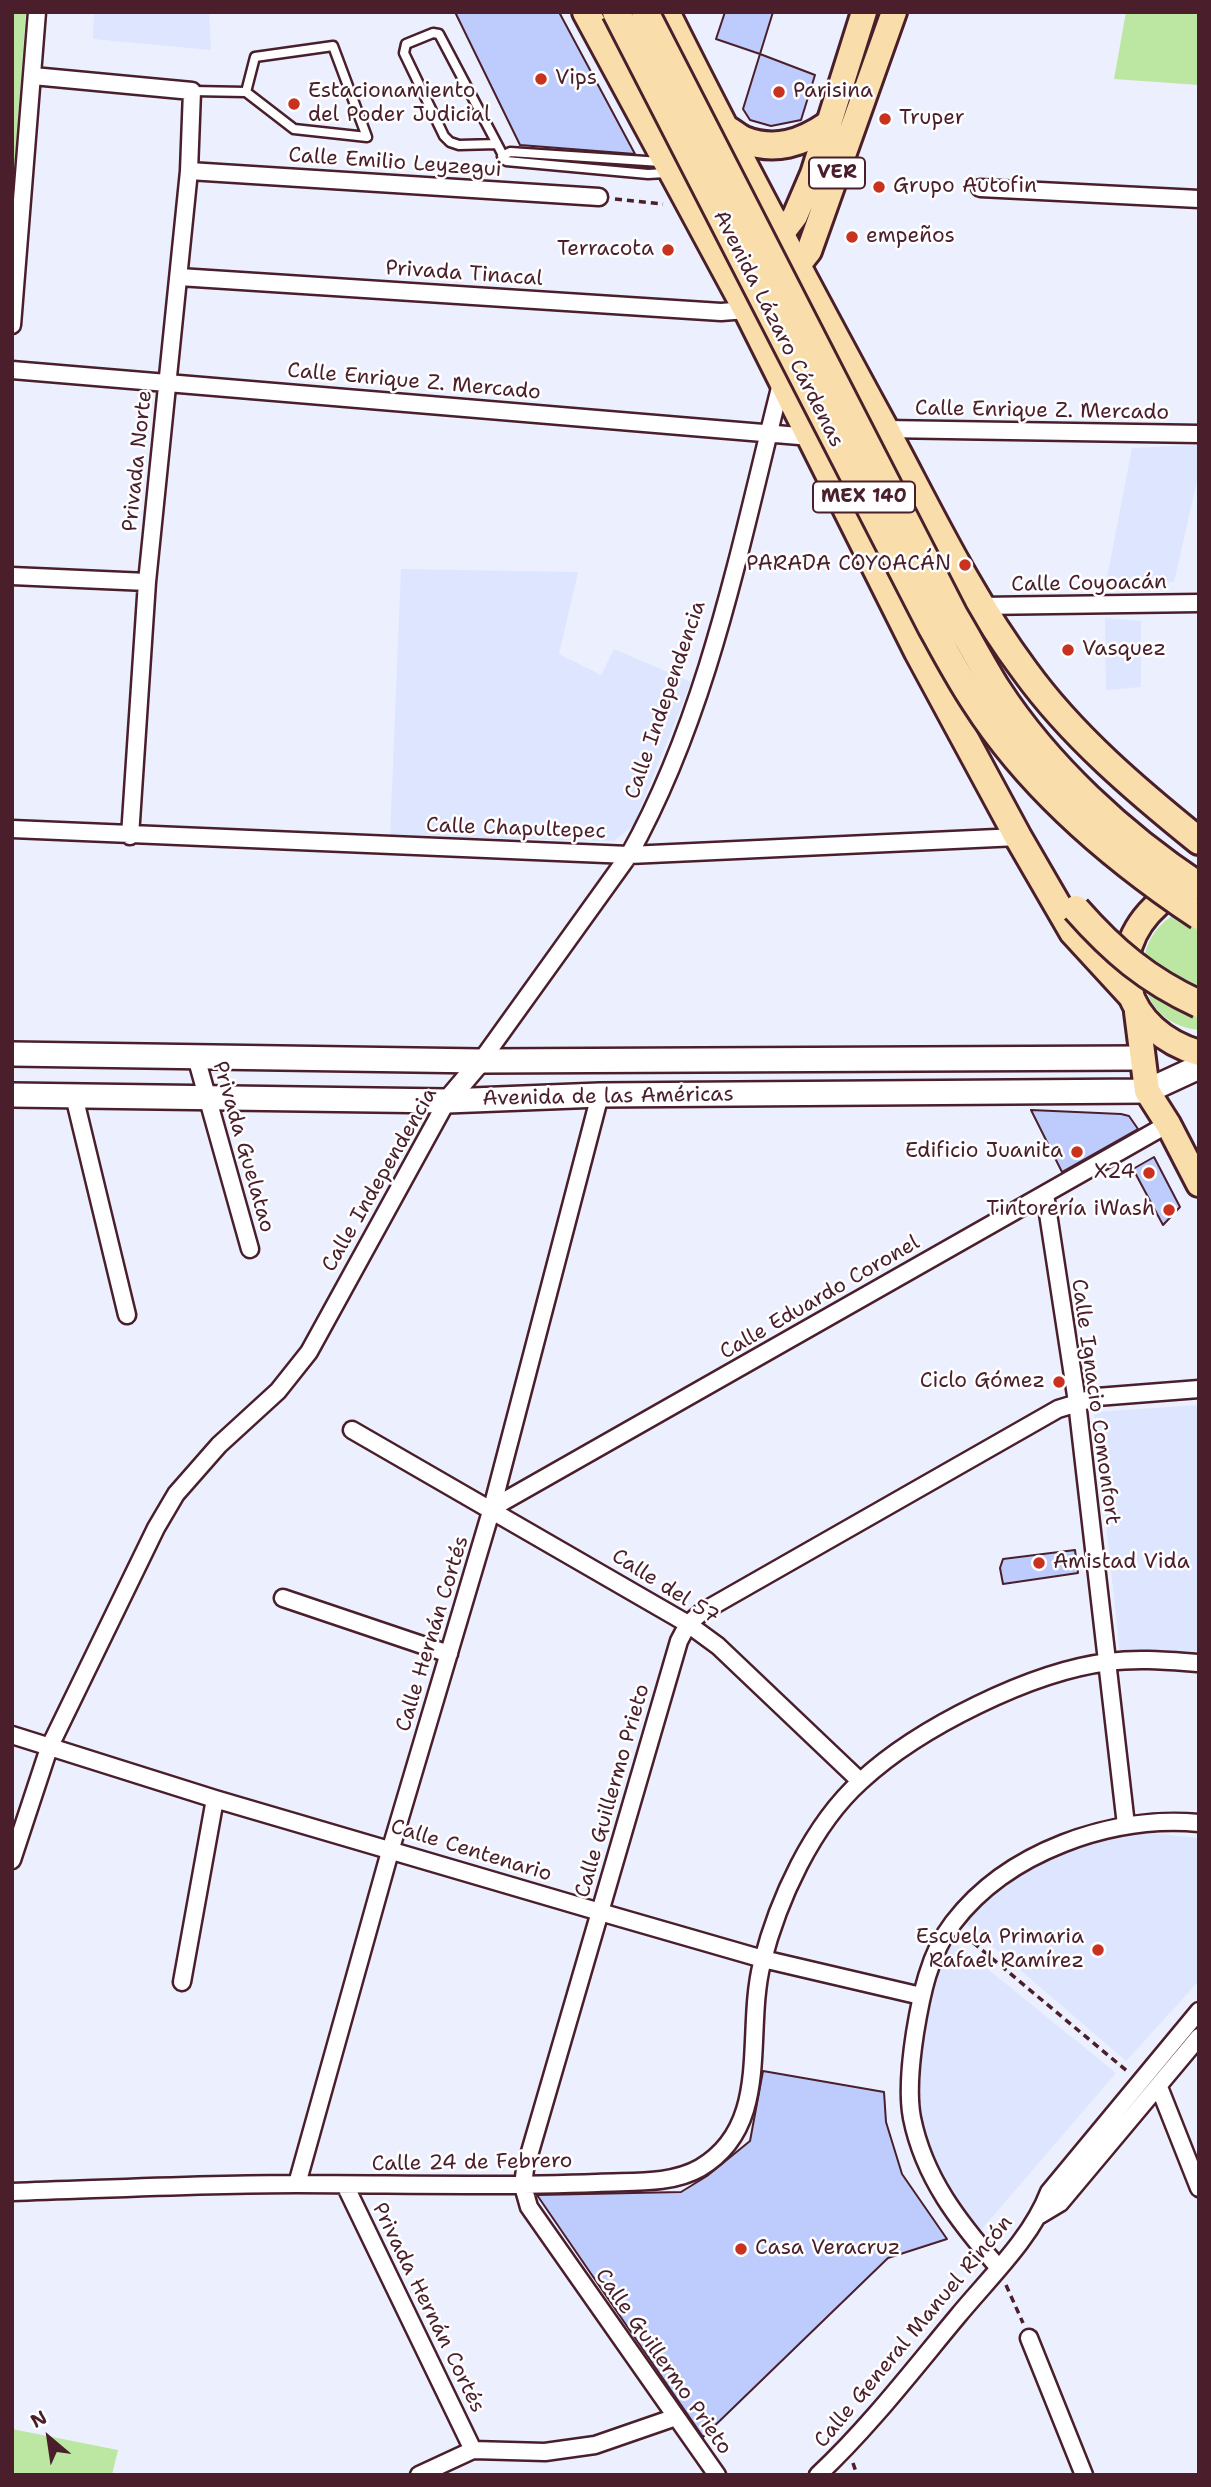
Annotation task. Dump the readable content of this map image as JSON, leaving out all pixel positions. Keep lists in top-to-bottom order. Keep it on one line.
{"streets":{"highway":["Avenida Lázaro Cárdenas","MEX 140"],"main road":["VER","Avenida de las Américas"],"street":["Calle Emilio Leyzegui","Privada Tinacal","Calle Enrique Z. Mercado","Privada Norte","Calle Coyoacán","Calle Independencia","Calle Chapultepec","Privada Guelatao","Calle Eduardo Coronel","Calle Ignacio Comonfort","Calle del 57","Calle Hernán Cortés","Calle Guillermo Prieto","Calle Centenario","Calle 24 de Febrero","Privada Hernán Cortés","Calle General Manuel Rincón"]},"crossings":[["Calle Emilio Leyzegui","Privada Norte"],["VER","Privada Tinacal"],["VER","MEX 140"],["Privada Tinacal","Privada Norte"],["Privada Tinacal","MEX 140"],["Avenida Lázaro Cárdenas","MEX 140"],["Calle Enrique Z. Mercado","Privada Norte"],["Calle Enrique Z. Mercado","MEX 140"],["Calle Enrique Z. Mercado","Calle Independencia"],["Privada Norte","Calle Chapultepec"],["MEX 140","Calle Coyoacán"],["MEX 140","Calle Independencia"],["MEX 140","Calle Chapultepec"],["Calle Independencia","Calle Chapultepec"],["Calle Independencia","Avenida de las Américas"],["Calle Independencia","Calle Centenario"],["Avenida de las Américas","Privada Guelatao"],["Avenida de las Américas","Calle Hernán Cortés"],["Calle Eduardo Coronel","Calle Ignacio Comonfort"],["Calle Eduardo Coronel","Calle del 57"],["Calle Eduardo Coronel","Calle Hernán Cortés"],["Calle Ignacio Comonfort","Calle 24 de Febrero"],["Calle del 57","Calle Hernán Cortés"],["Calle del 57","Calle Guillermo Prieto"],["Calle del 57","Calle 24 de Febrero"],["Calle Hernán Cortés","Calle Centenario"],["Calle Hernán Cortés","Calle 24 de Febrero"],["Calle Guillermo Prieto","Calle Centenario"],["Calle Guillermo Prieto","Calle 24 de Febrero"],["Calle Centenario","Calle 24 de Febrero"],["Calle 24 de Febrero","Privada Hernán Cortés"]],"places":["Vips","Parisina","Estacionamiento del Poder Judicial","Truper","Grupo Autofin","empeños","Terracota","PARADA COYOACÁN","Vasquez","Edificio Juanita","X24","Tintorería iWash","Ciclo Gómez","Amistad Vida","Escuela Primaria Rafael Ramírez","Casa Veracruz"],"north":"top left"}
